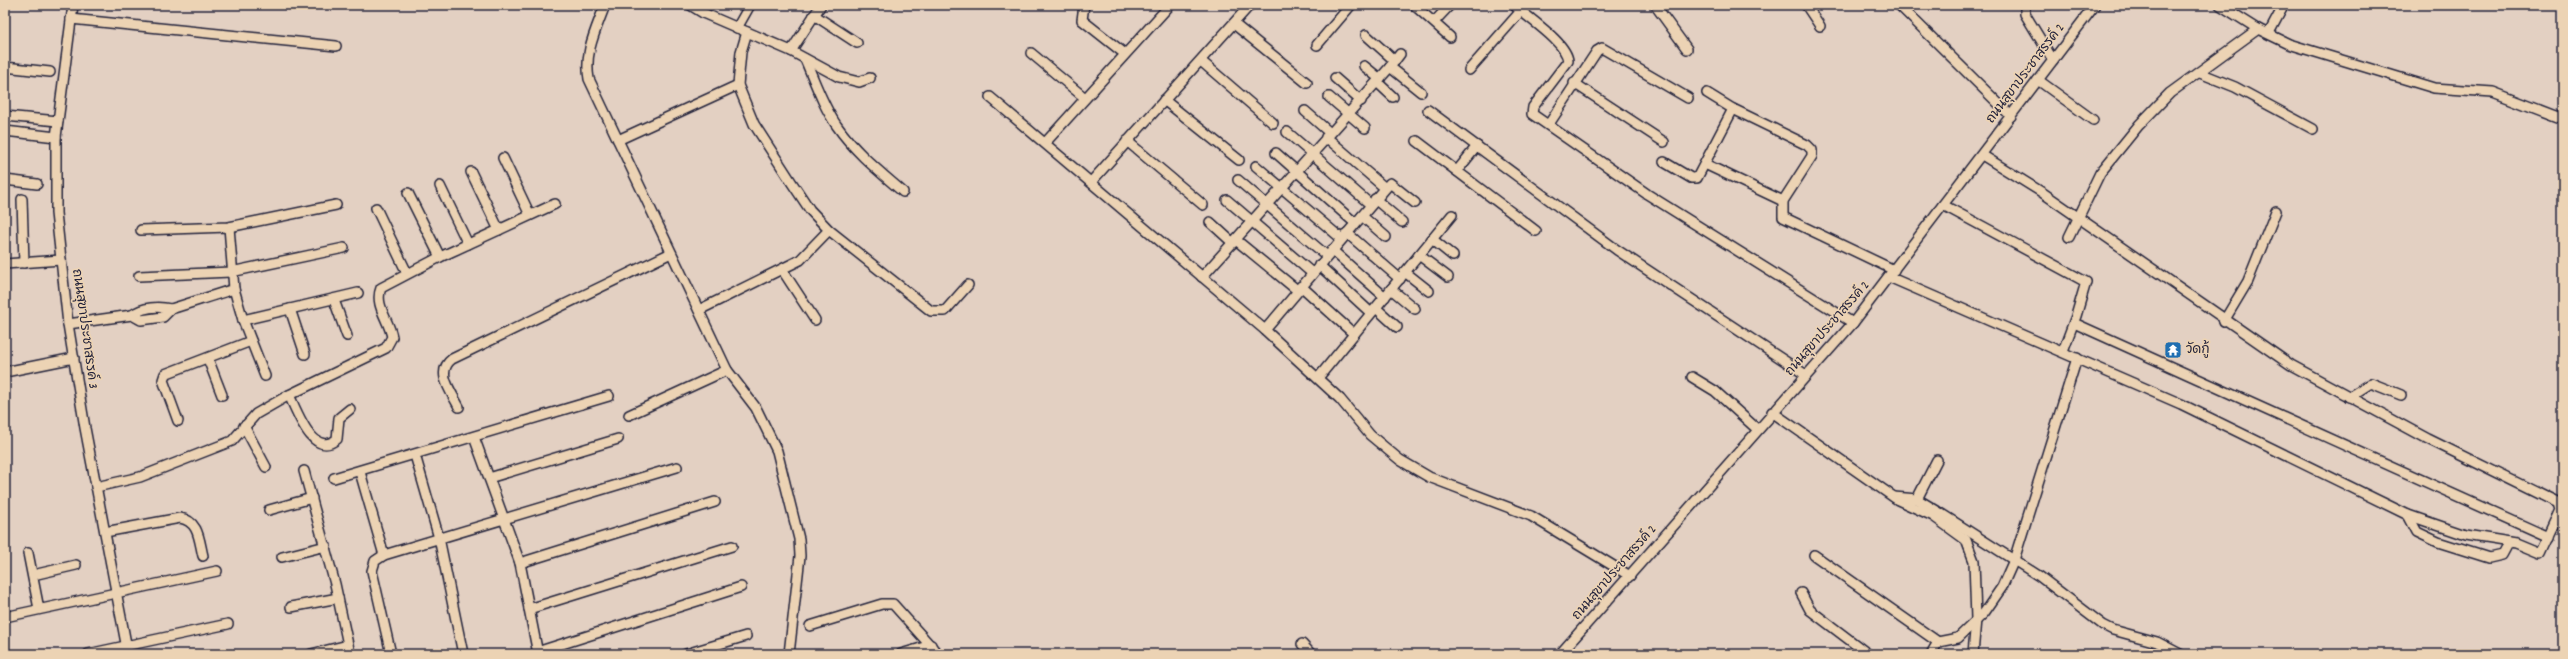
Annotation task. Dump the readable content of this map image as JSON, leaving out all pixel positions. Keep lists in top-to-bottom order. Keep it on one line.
{"streets":{"street":["ถนนสุขาประชาสรรค์ 2","ถนนสุขาประชาสรรค์ 3"]},"places":{"temple":["วัดกู้"]}}
